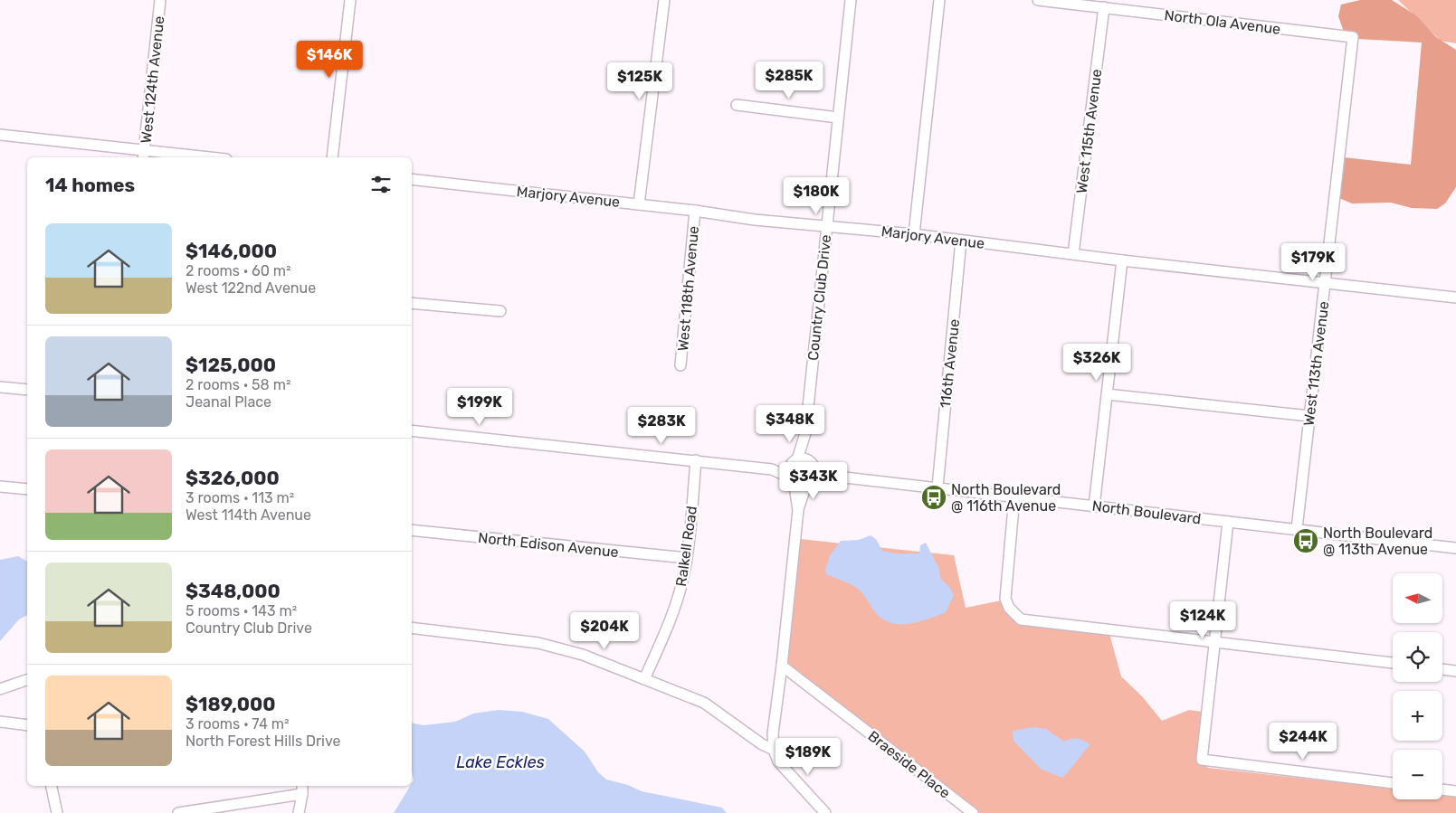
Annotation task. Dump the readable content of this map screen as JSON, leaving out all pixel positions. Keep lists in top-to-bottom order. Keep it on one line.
{"streets":{"street":["North Ola Avenue","West 124th Avenue","West 115th Avenue","Marjory Avenue","West 118th Avenue","Country Club Drive","116th Avenue","West 113th Avenue","North Boulevard","North Edison Avenue","Ralkell Road","Braeside Place"]},"crossings":[["North Ola Avenue","West 115th Avenue"],["North Ola Avenue","West 113th Avenue"],["West 115th Avenue","Marjory Avenue"],["Marjory Avenue","West 118th Avenue"],["Marjory Avenue","Country Club Drive"],["Marjory Avenue","116th Avenue"],["Marjory Avenue","West 113th Avenue"],["Country Club Drive","North Boulevard"],["116th Avenue","North Boulevard"],["West 113th Avenue","North Boulevard"],["North Edison Avenue","Ralkell Road"]],"water":["Lake Eckles"],"places":{"bus stop":["North Boulevard @ 116th Avenue","North Boulevard @ 113th Avenue"]},"north":"left","page":{"price":["$146K","$285K","$125K","$180K","$179K","$326K","$199K","$348K","$283K","$343K","$124K","$204K","$244K","$189K"],"heading":"14 homes","list":[{"name":"$146,000","note":"2 rooms · 60 m² · West 122nd Avenue"},{"name":"$125,000","note":"2 rooms · 58 m² · Jeanal Place"},{"name":"$326,000","note":"3 rooms · 113 m² · West 114th Avenue"},{"name":"$348,000","note":"5 rooms · 143 m² · Country Club Drive"},{"name":"$189,000","note":"3 rooms · 74 m² · North Forest Hills Drive"}],"map_buttons":["+","−"]}}
